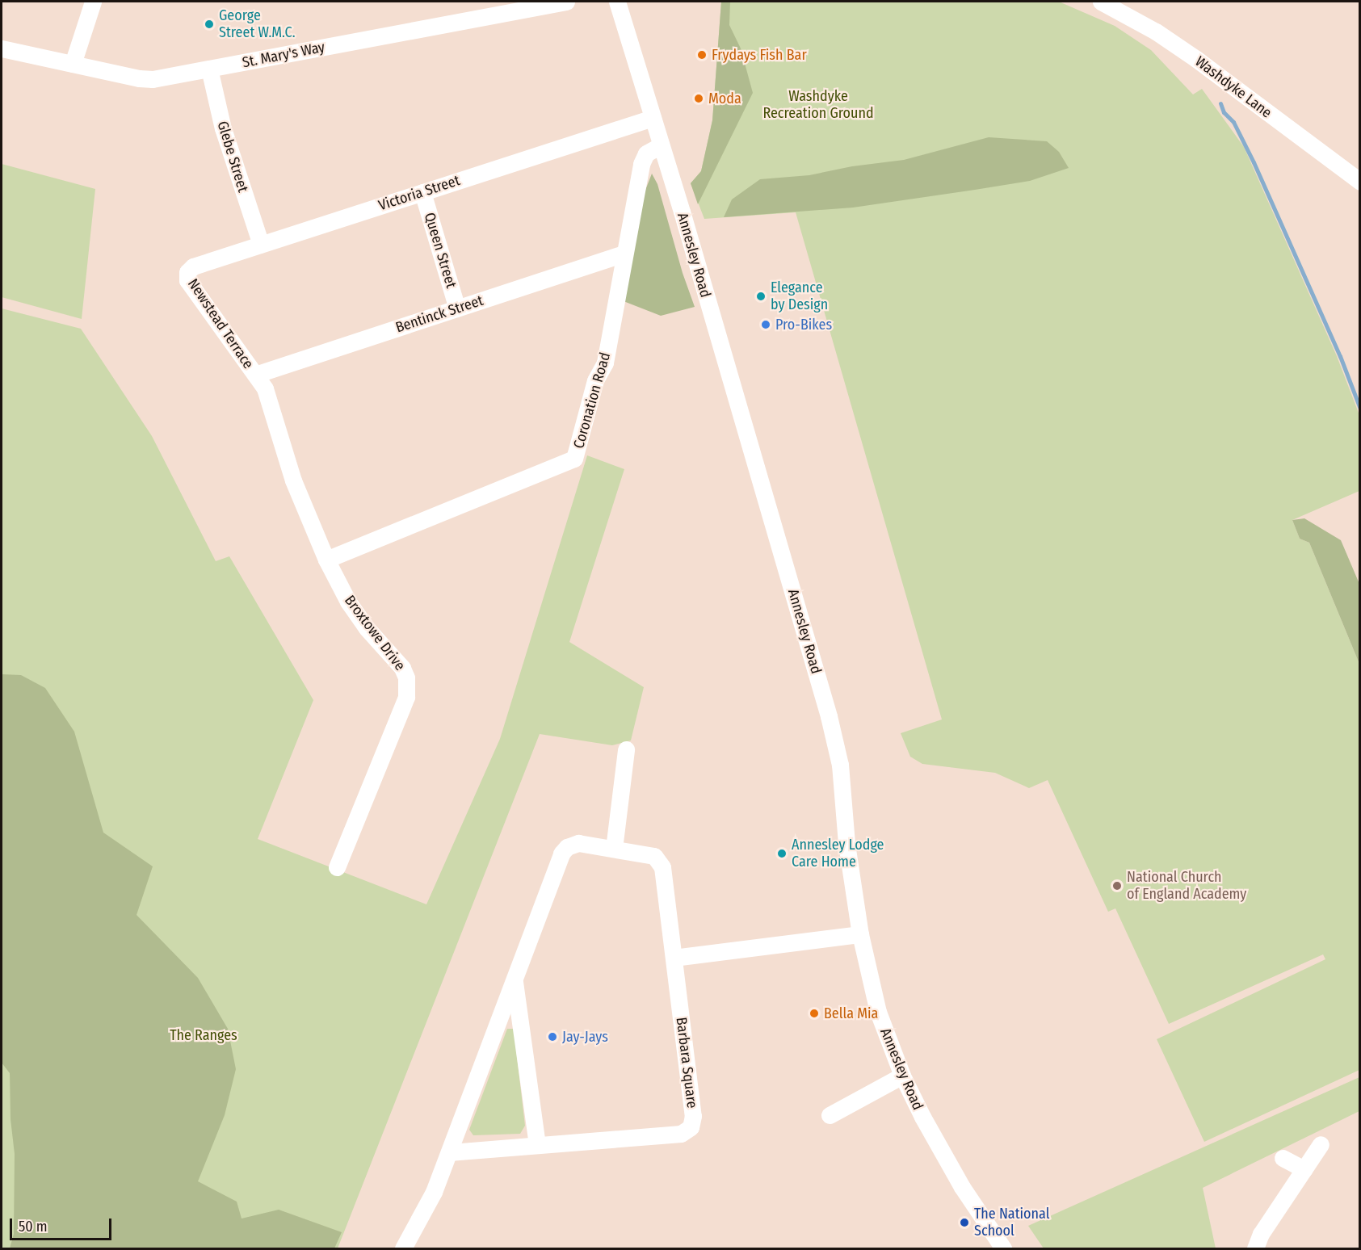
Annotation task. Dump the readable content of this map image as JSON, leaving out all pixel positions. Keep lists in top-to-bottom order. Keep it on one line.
{"streets":{"street":["St. Mary's Way","Washdyke Lane","Glebe Street","Victoria Street","Queen Street","Annesley Road","Bentinck Street","Newstead Terrace","Coronation Road","Broxtowe Drive","Barbara Square"]},"crossings":[["St. Mary's Way","Glebe Street"],["Glebe Street","Victoria Street"],["Victoria Street","Queen Street"],["Victoria Street","Annesley Road"],["Victoria Street","Newstead Terrace"],["Queen Street","Bentinck Street"],["Annesley Road","Coronation Road"],["Bentinck Street","Newstead Terrace"],["Bentinck Street","Coronation Road"],["Bentinck Street","Broxtowe Drive"],["Newstead Terrace","Broxtowe Drive"],["Coronation Road","Broxtowe Drive"]],"parks":["Washdyke Recreation Ground","The Ranges"],"places":["George Street W.M.C.","Frydays Fish Bar","Moda","Elegance by Design","Pro-Bikes","Annesley Lodge Care Home","National Church of England Academy","Bella Mia","Jay-Jays","The National School"],"scale_bar":"50 m"}
